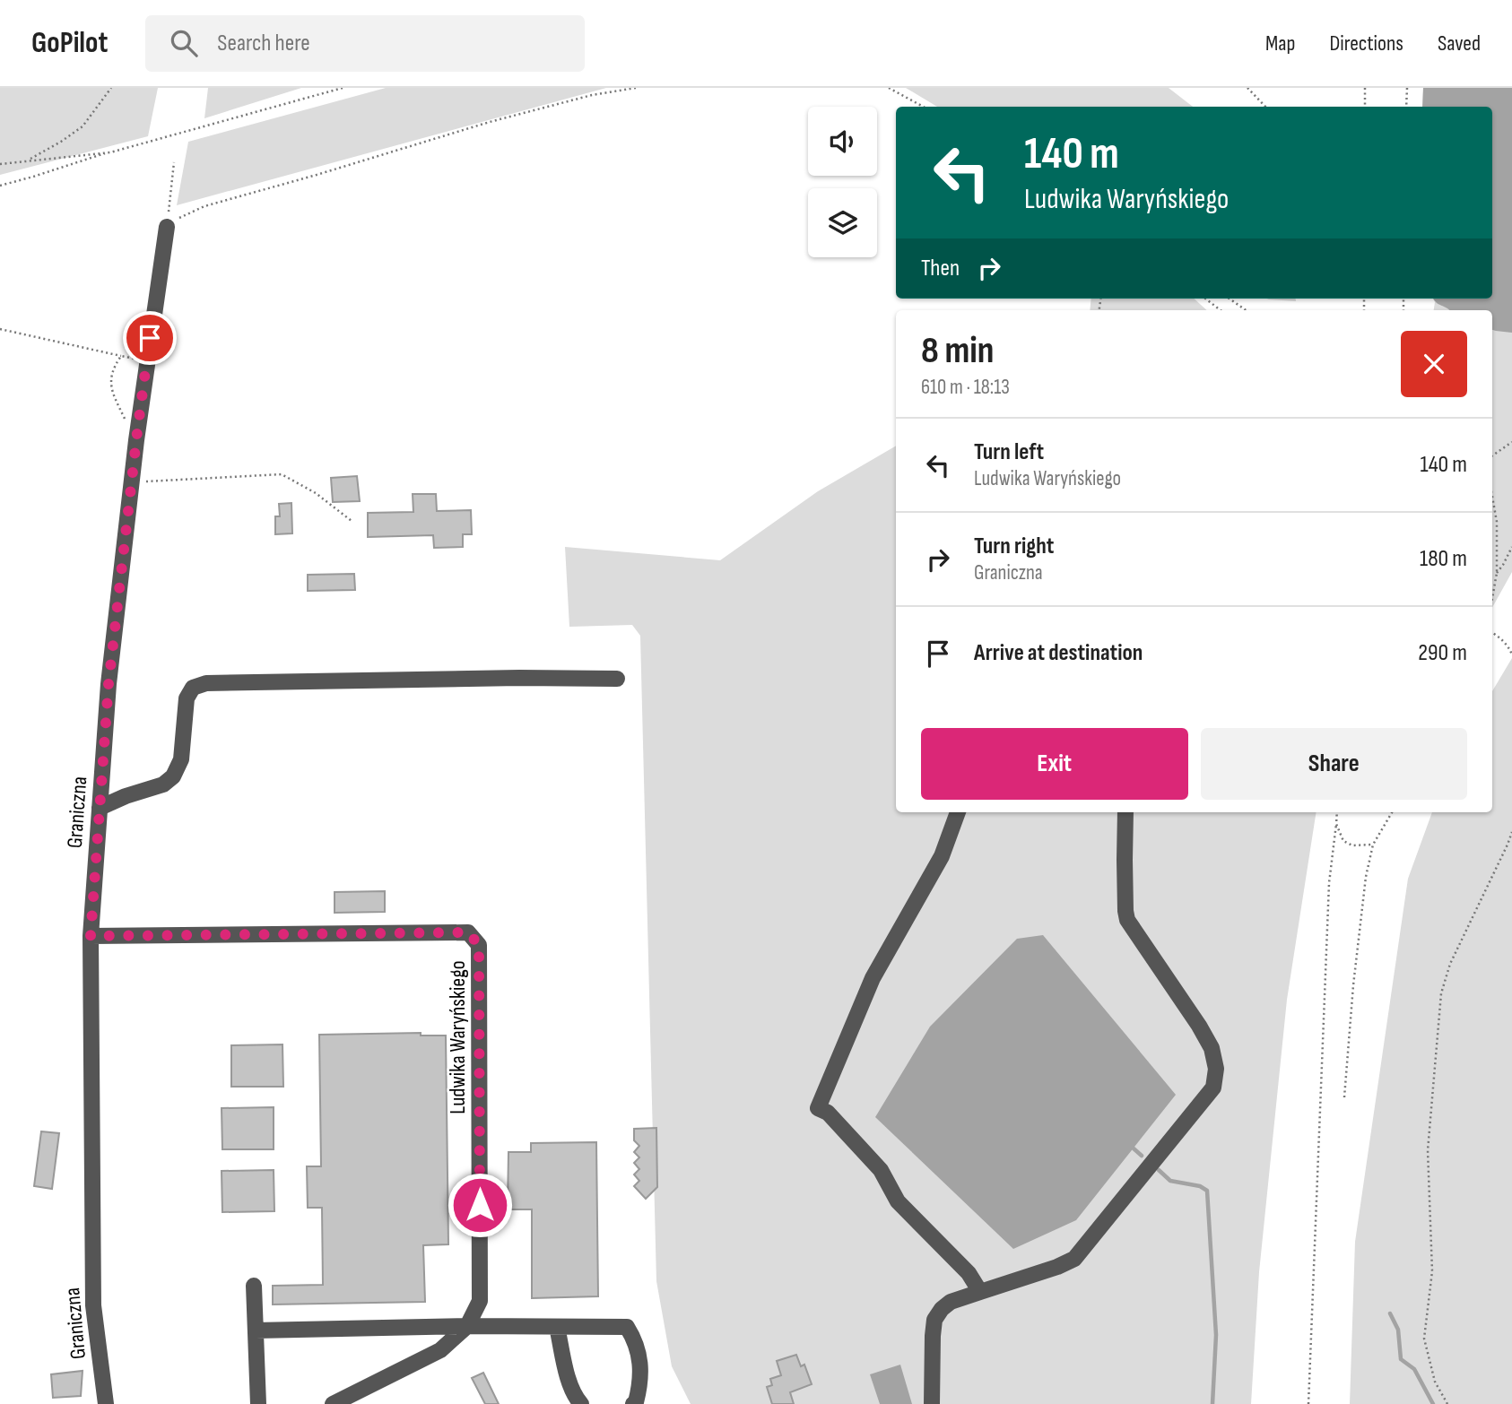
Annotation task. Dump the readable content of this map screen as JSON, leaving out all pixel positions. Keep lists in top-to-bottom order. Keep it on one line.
{"streets":{"street":["Graniczna","Ludwika Waryńskiego"]},"crossings":[["Graniczna","Ludwika Waryńskiego"]],"page":{"header":"GoPilot","search":"Search here","nav":["Map","Directions","Saved"],"turn":["140 m","Ludwika Waryńskiego"],"then":"Then","heading":["8 min","610 m · 18:13"],"list":[{"name":"Turn left","note":"Ludwika Waryńskiego","value":"140 m"},{"name":"Turn right","note":"Graniczna","value":"180 m"},{"name":"Arrive at destination","value":"290 m"}],"buttons":["Exit","Share"]}}
